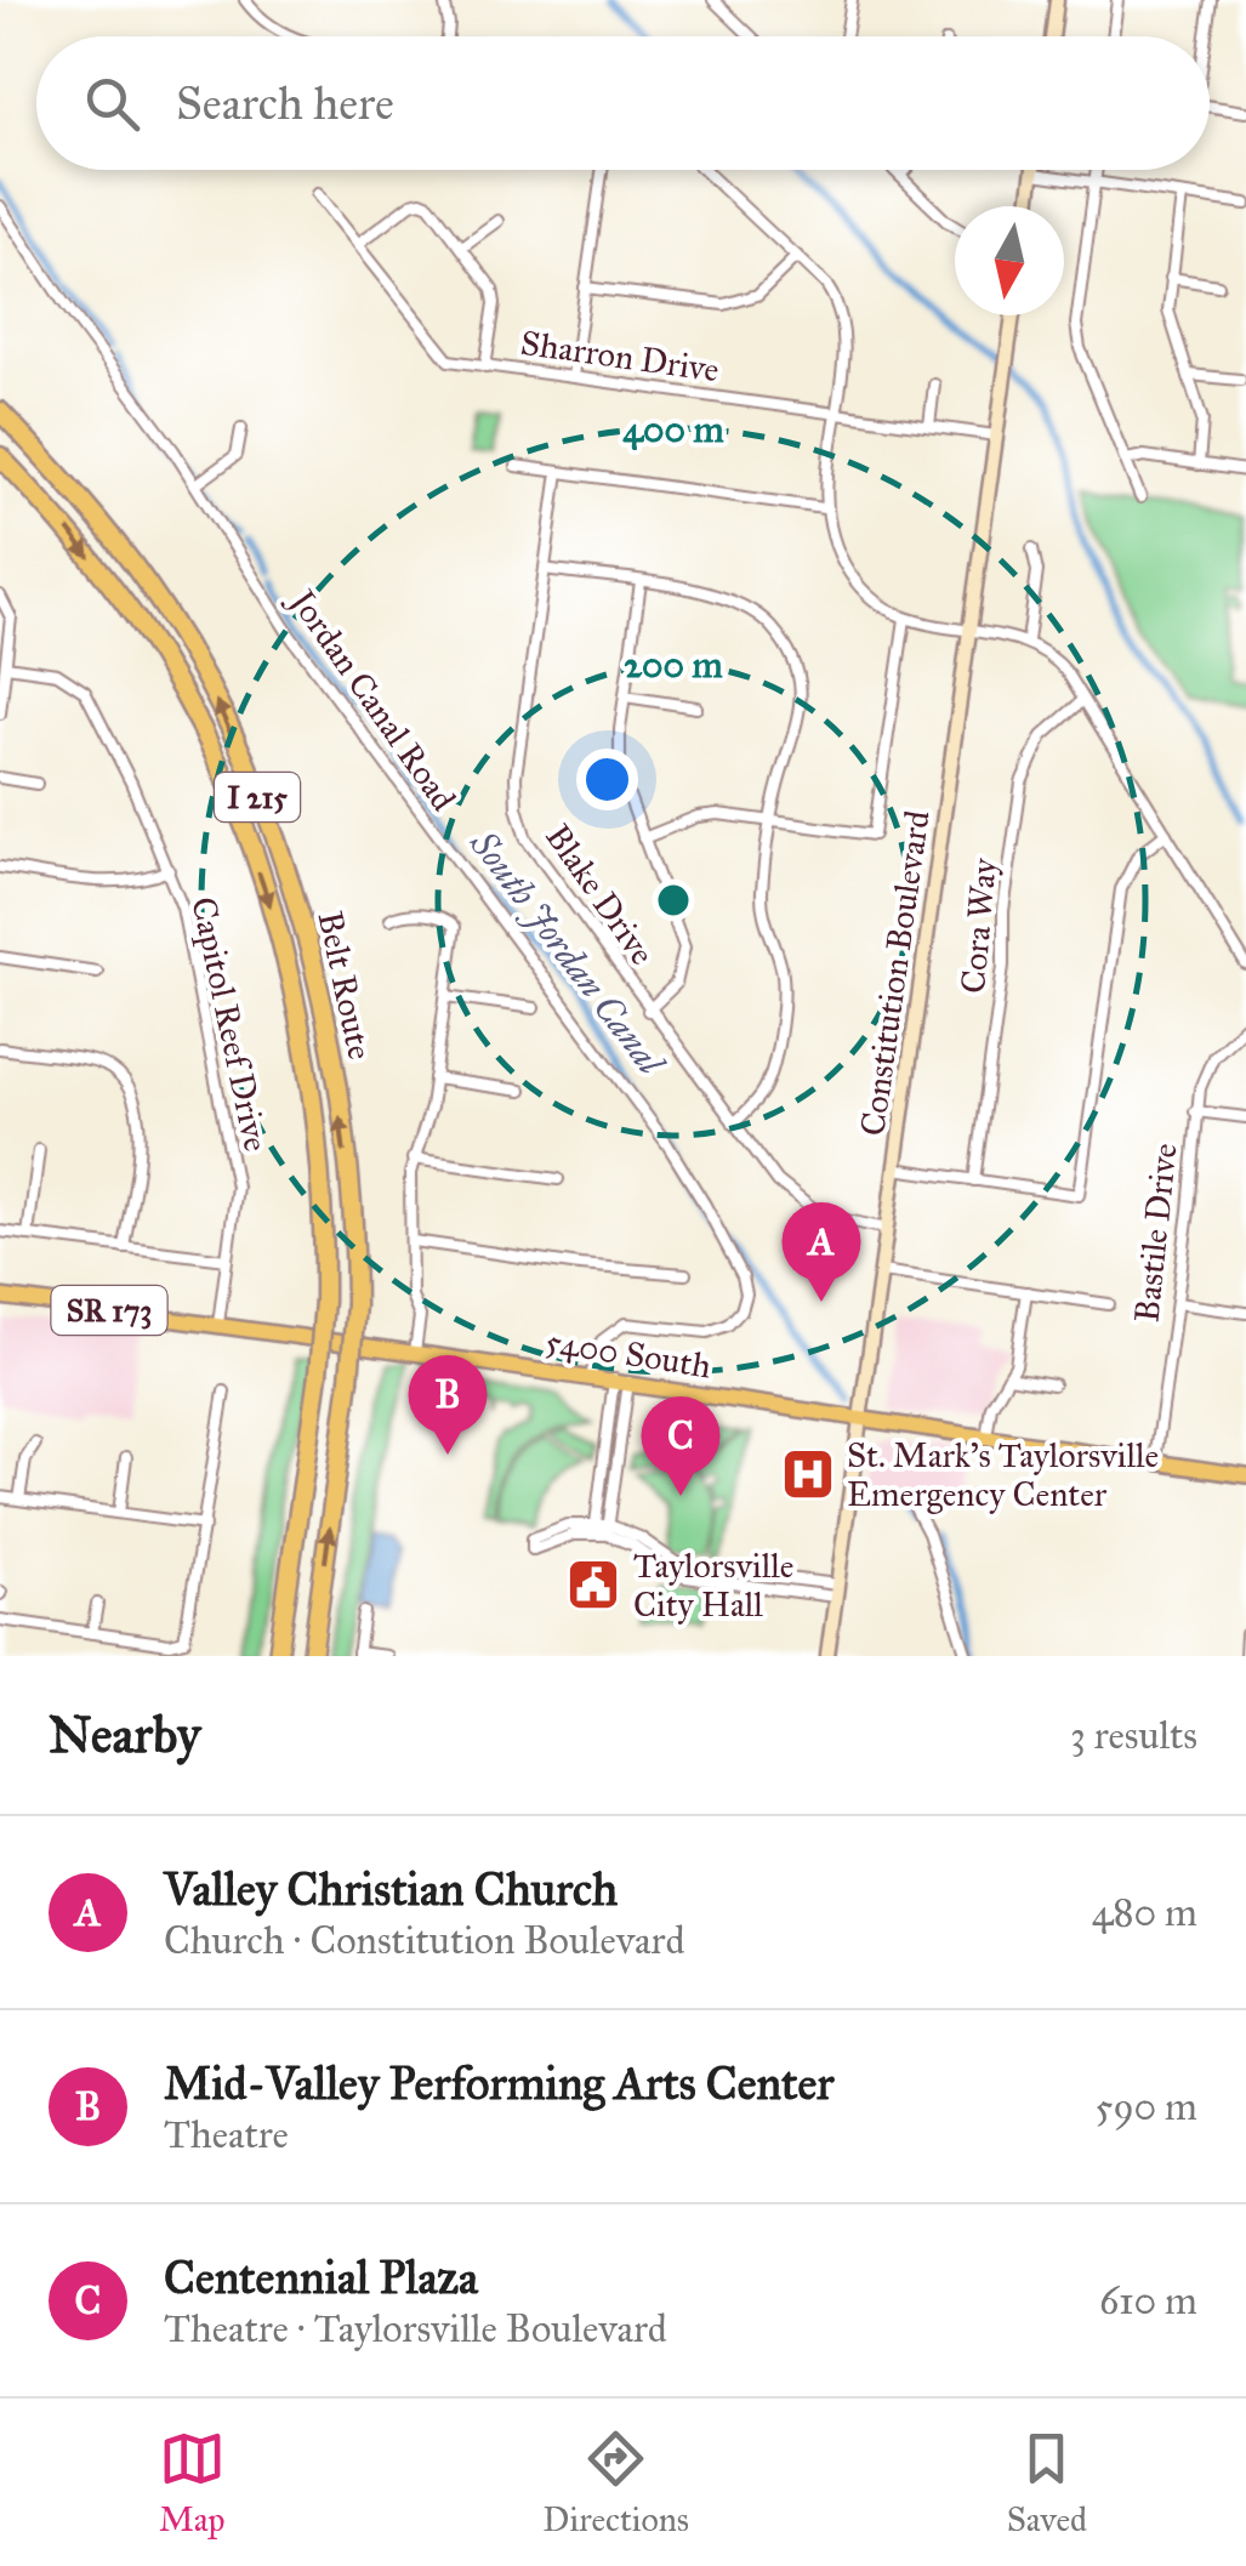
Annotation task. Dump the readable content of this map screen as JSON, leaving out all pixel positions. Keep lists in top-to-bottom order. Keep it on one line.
{"streets":{"highway":["I 215","Belt Route"],"main road":["Constitution Boulevard","SR 173","5400 South"],"street":["Sharron Drive","Jordan Canal Road","Blake Drive","Cora Way","Capitol Reef Drive","Bastile Drive"]},"crossings":[["Sharron Drive","Constitution Boulevard"],["Jordan Canal Road","5400 South"],["Blake Drive","Constitution Boulevard"],["Constitution Boulevard","5400 South"],["Capitol Reef Drive","5400 South"],["Bastile Drive","5400 South"]],"water":["South Jordan Canal"],"places":{"hospital":["St. Mark's Taylorsville Emergency Center"],"public building":["Taylorsville City Hall"]},"north":"bottom","page":{"search":"Search here","pins":["A","B","C"],"heading":["Nearby","3 results"],"list":[{"mark":"A","name":"Valley Christian Church","note":"Church · Constitution Boulevard","value":"480 m"},{"mark":"B","name":"Mid-Valley Performing Arts Center","note":"Theatre","value":"590 m"},{"mark":"C","name":"Centennial Plaza","note":"Theatre · Taylorsville Boulevard","value":"610 m"}],"nav":["Map","Directions","Saved"]},"rings":["400 m","200 m"]}
